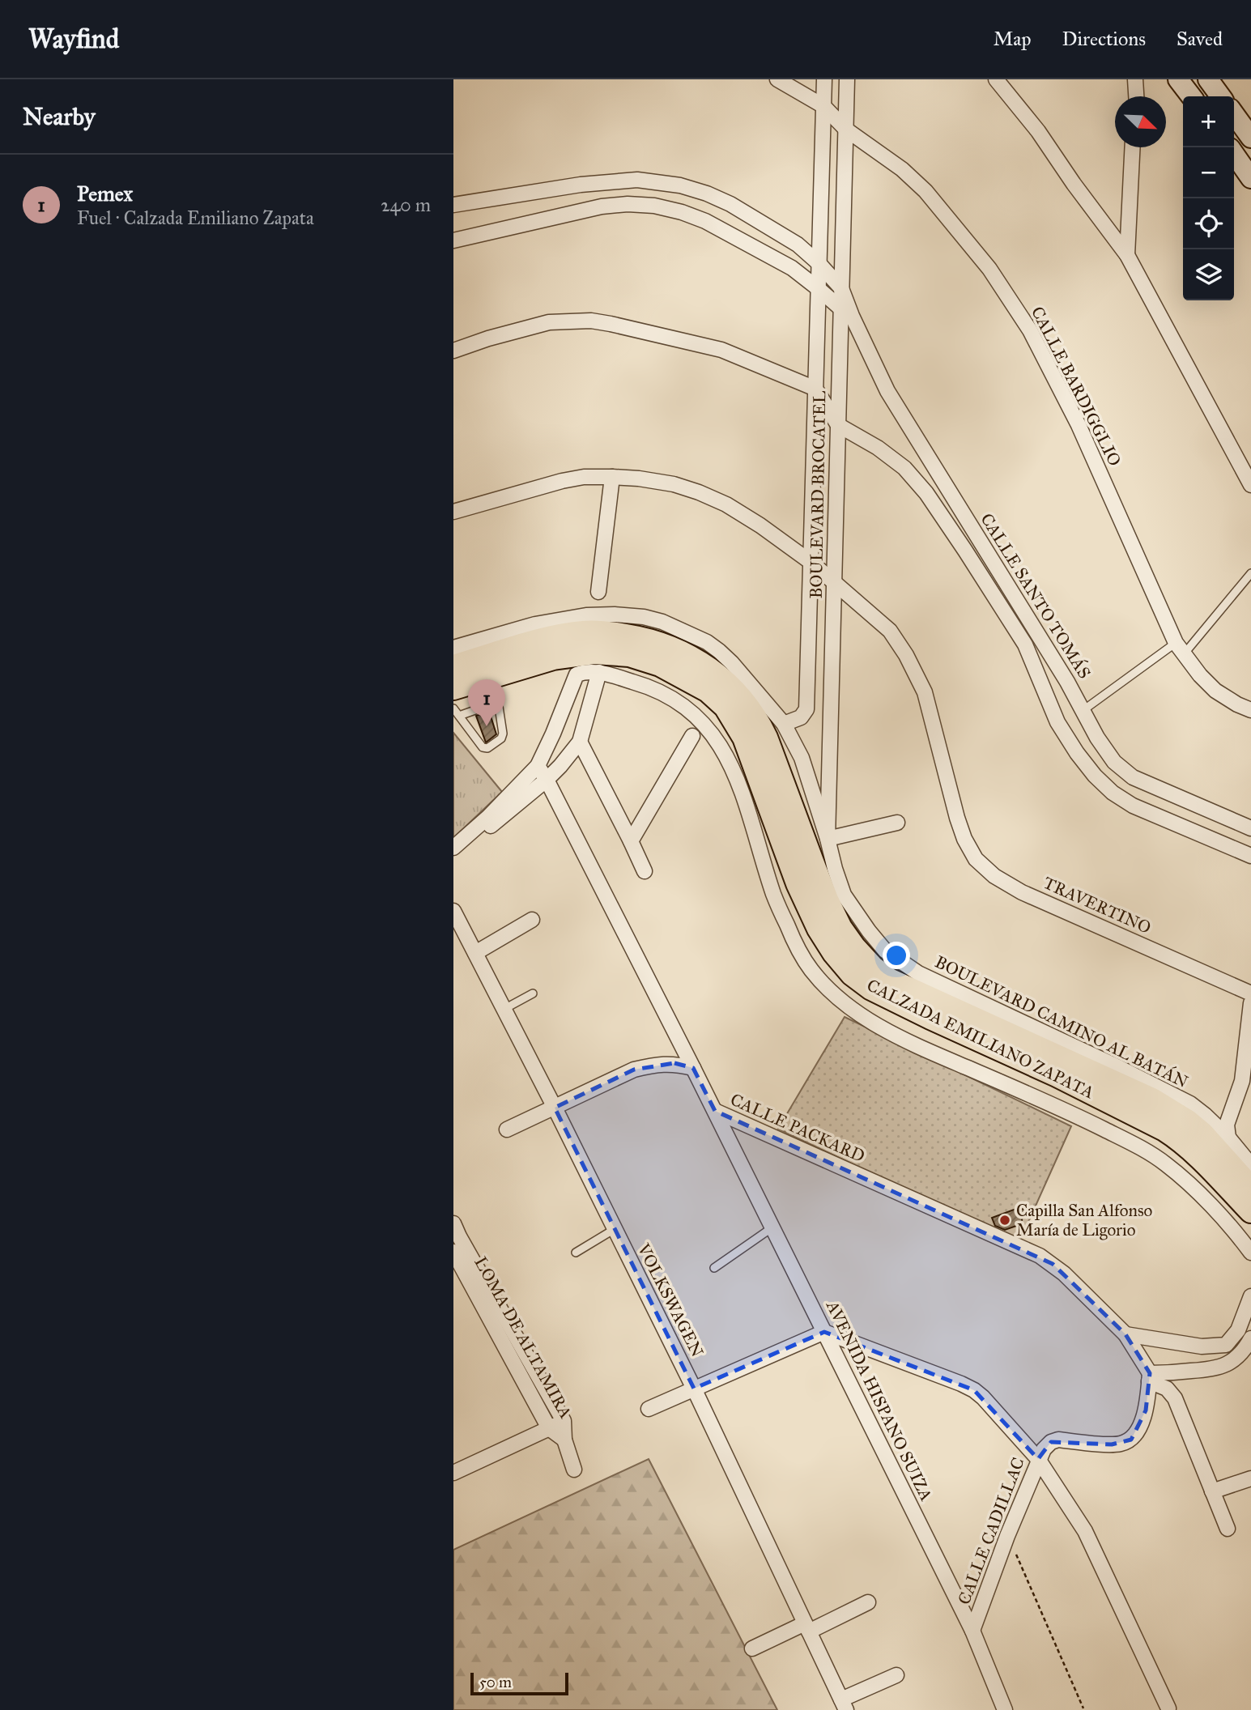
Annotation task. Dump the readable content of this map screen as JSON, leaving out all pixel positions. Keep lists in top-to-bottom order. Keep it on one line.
{"streets":{"main road":["CALZADA EMILIANO ZAPATA"],"street":["CALLE BARDIGGLIO","BOULEVARD BROCATEL","CALLE SANTO TOMÁS","TRAVERTINO","BOULEVARD CAMINO AL BATÁN","CALLE PACKARD","VOLKSWAGEN","LOMA DE ALTAMIRA","AVENIDA HISPANO SUIZA","CALLE CADILLAC"]},"crossings":[["CALLE BARDIGGLIO","BOULEVARD BROCATEL"],["BOULEVARD BROCATEL","CALLE SANTO TOMÁS"],["BOULEVARD BROCATEL","TRAVERTINO"],["BOULEVARD BROCATEL","BOULEVARD CAMINO AL BATÁN"],["CALLE PACKARD","AVENIDA HISPANO SUIZA"],["CALLE PACKARD","CALLE CADILLAC"],["AVENIDA HISPANO SUIZA","CALLE CADILLAC"]],"places":["Capilla San Alfonso María de Ligorio"],"scale_bar":"50 m","north":"bottom right","page":{"header":"Wayfind","nav":["Map","Directions","Saved"],"heading":"Nearby","map_buttons":["+","−"],"list":[{"mark":"1","name":"Pemex","note":"Fuel · Calzada Emiliano Zapata","value":"240 m"}],"pins":"1","scale":"50 m"}}
